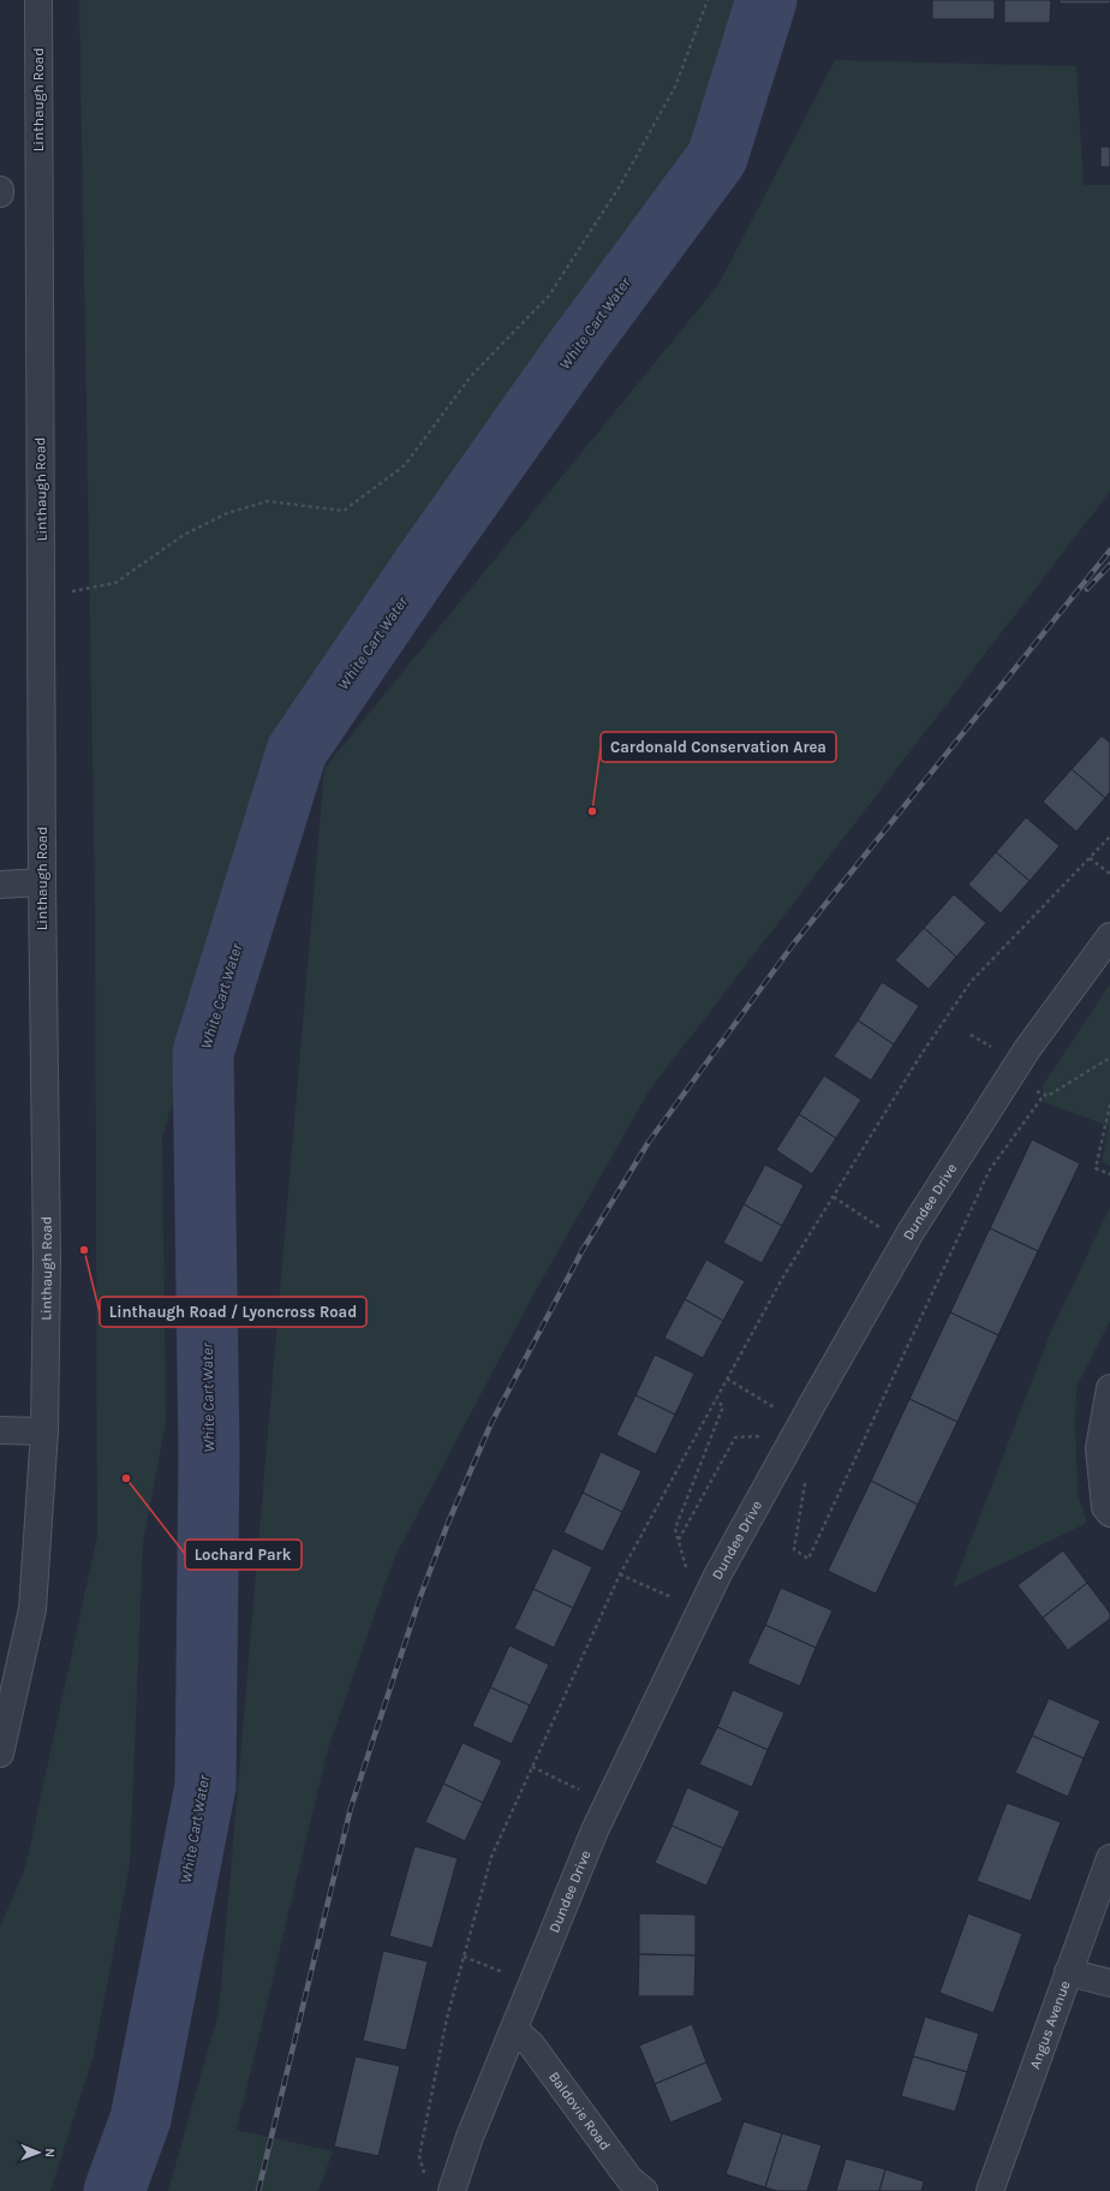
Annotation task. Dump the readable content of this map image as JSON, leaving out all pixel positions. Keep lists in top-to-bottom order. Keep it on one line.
{"streets":{"street":["Linthaugh Road","Dundee Drive","Angus Avenue","Baldovie Road"]},"crossings":[["Dundee Drive","Baldovie Road"]],"water":["White Cart Water"],"places":["Cardonald Conservation Area","Linthaugh Road / Lyoncross Road","Lochard Park"],"north":"right"}
